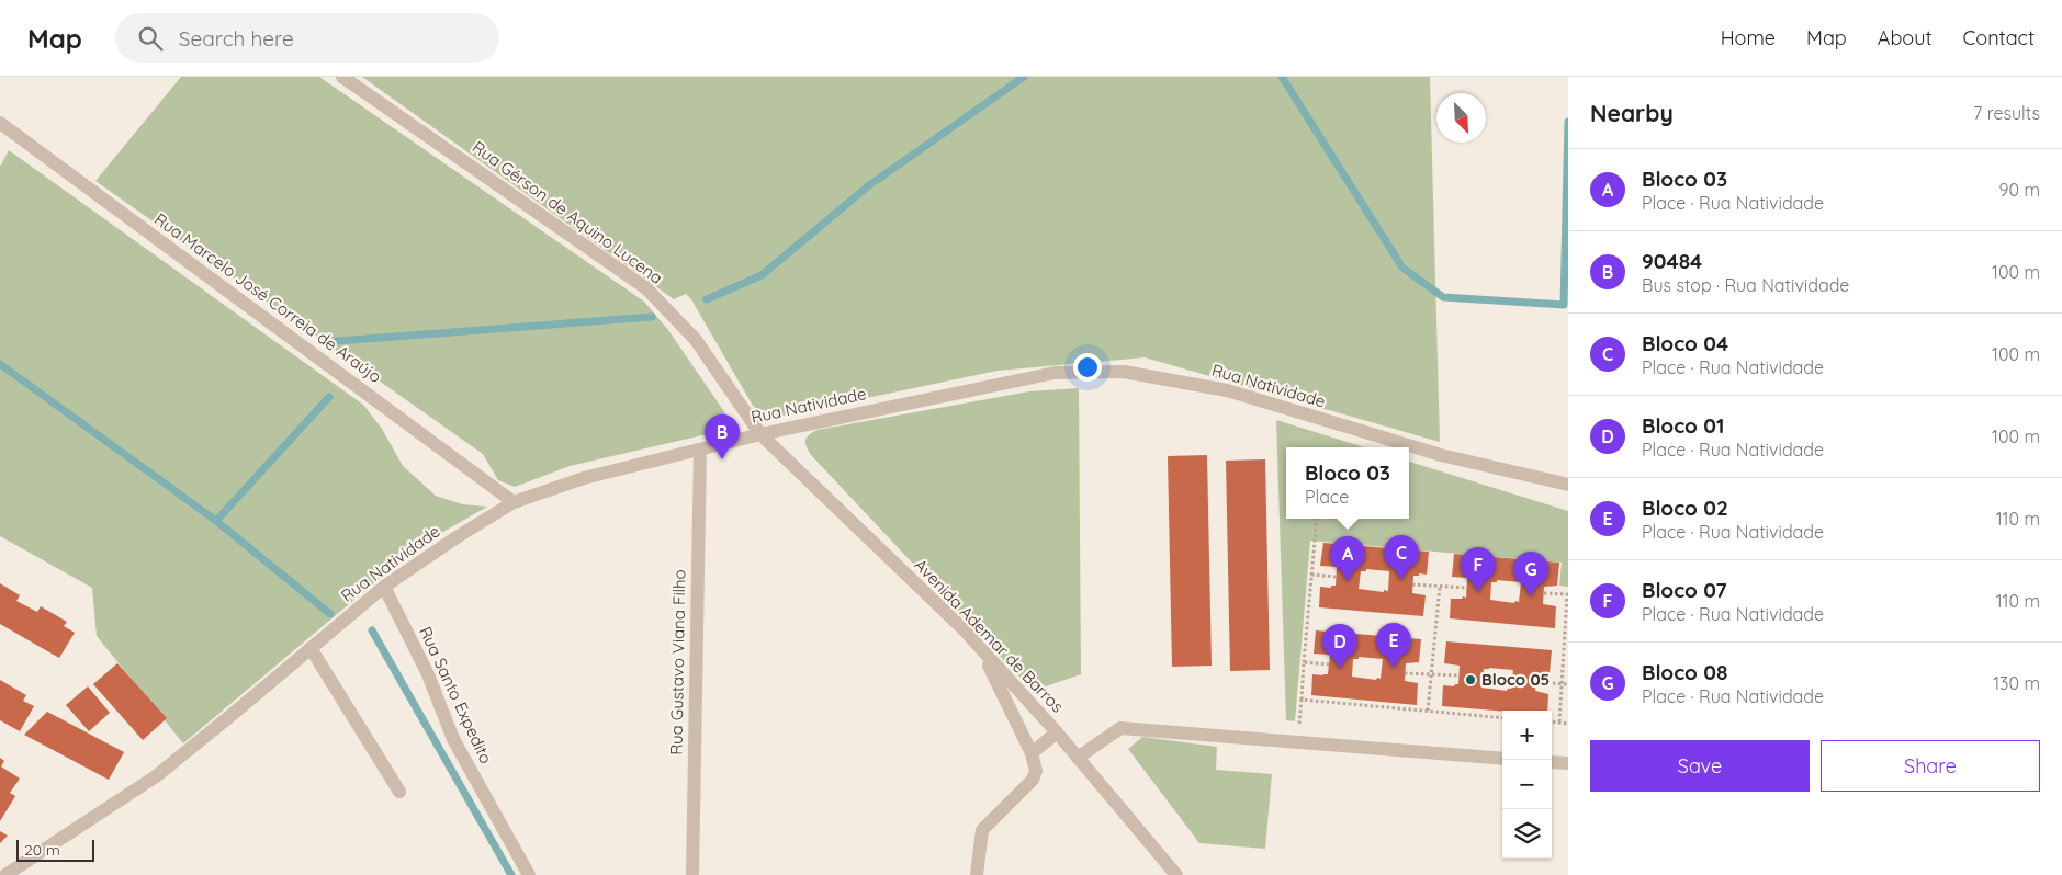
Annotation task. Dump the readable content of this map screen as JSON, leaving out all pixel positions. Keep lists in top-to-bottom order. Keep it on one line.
{"streets":{"street":["Rua Gérson de Aquino Lucena","Rua Marcelo José Correia de Araújo","Rua Natividade","Avenida Ademar de Barros","Rua Gustavo Viana Filho","Rua Santo Expedito"]},"crossings":[["Rua Gérson de Aquino Lucena","Rua Natividade"],["Rua Gérson de Aquino Lucena","Avenida Ademar de Barros"],["Rua Marcelo José Correia de Araújo","Rua Natividade"],["Rua Natividade","Avenida Ademar de Barros"],["Rua Natividade","Rua Gustavo Viana Filho"],["Rua Natividade","Rua Santo Expedito"]],"places":["Bloco 05"],"scale_bar":"20 m","north":"bottom right","page":{"header":"Map","search":"Search here","nav":["Home","Map","About","Contact"],"heading":["Nearby","7 results"],"list":[{"mark":"A","name":"Bloco 03","note":"Place · Rua Natividade","value":"90 m"},{"mark":"B","name":"90484","note":"Bus stop · Rua Natividade","value":"100 m"},{"mark":"C","name":"Bloco 04","note":"Place · Rua Natividade","value":"100 m"},{"mark":"D","name":"Bloco 01","note":"Place · Rua Natividade","value":"100 m"},{"mark":"E","name":"Bloco 02","note":"Place · Rua Natividade","value":"110 m"},{"mark":"F","name":"Bloco 07","note":"Place · Rua Natividade","value":"110 m"},{"mark":"G","name":"Bloco 08","note":"Place · Rua Natividade","value":"130 m"}],"pins":["B","C","A","F","G","E","D"],"popup":["Bloco 03","Place"],"map_buttons":["+","−"],"buttons":["Save","Share"],"scale":"20 m"}}
